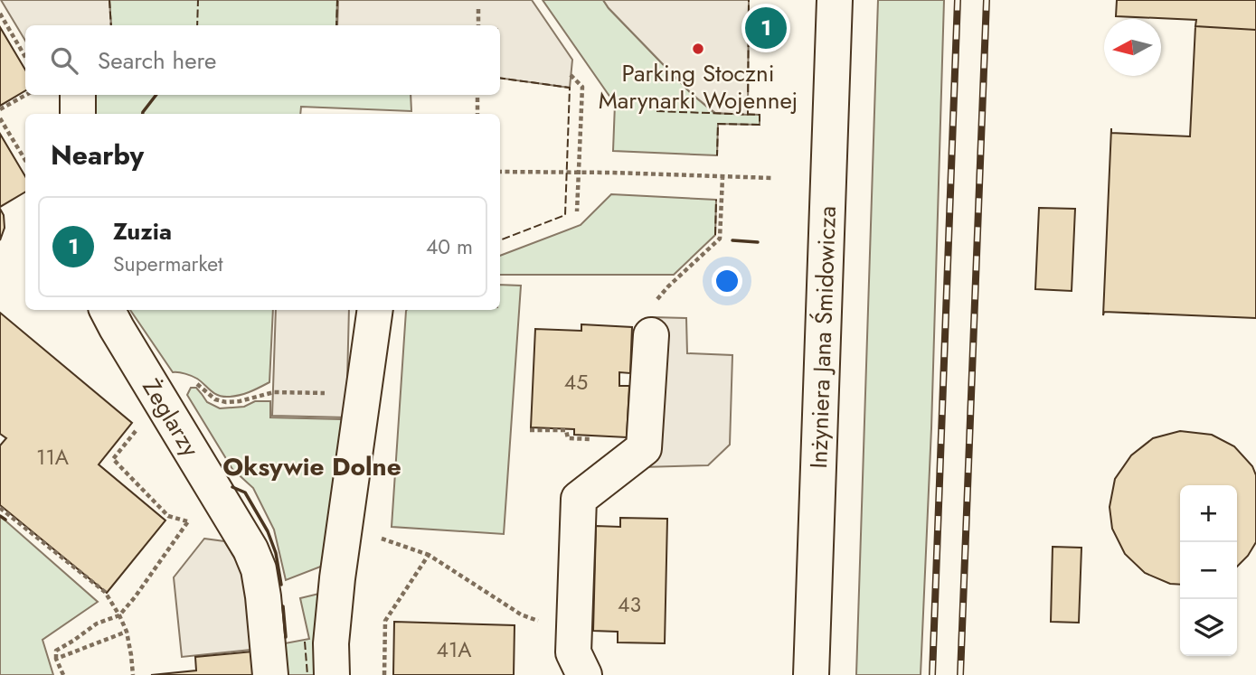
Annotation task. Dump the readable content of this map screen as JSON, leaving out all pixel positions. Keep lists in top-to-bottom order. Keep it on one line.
{"streets":{"street":["Inżyniera Jana Śmidowicza","Żeglarzy"]},"districts":["Oksywie Dolne"],"places":["Parking Stoczni Marynarki Wojennej"],"house_numbers":["45","11A","43","41A"],"north":"left","page":{"pins":"1","search":"Search here","heading":"Nearby","list":[{"mark":"1","name":"Zuzia","note":"Supermarket","value":"40 m"}],"map_buttons":["+","−"]}}
